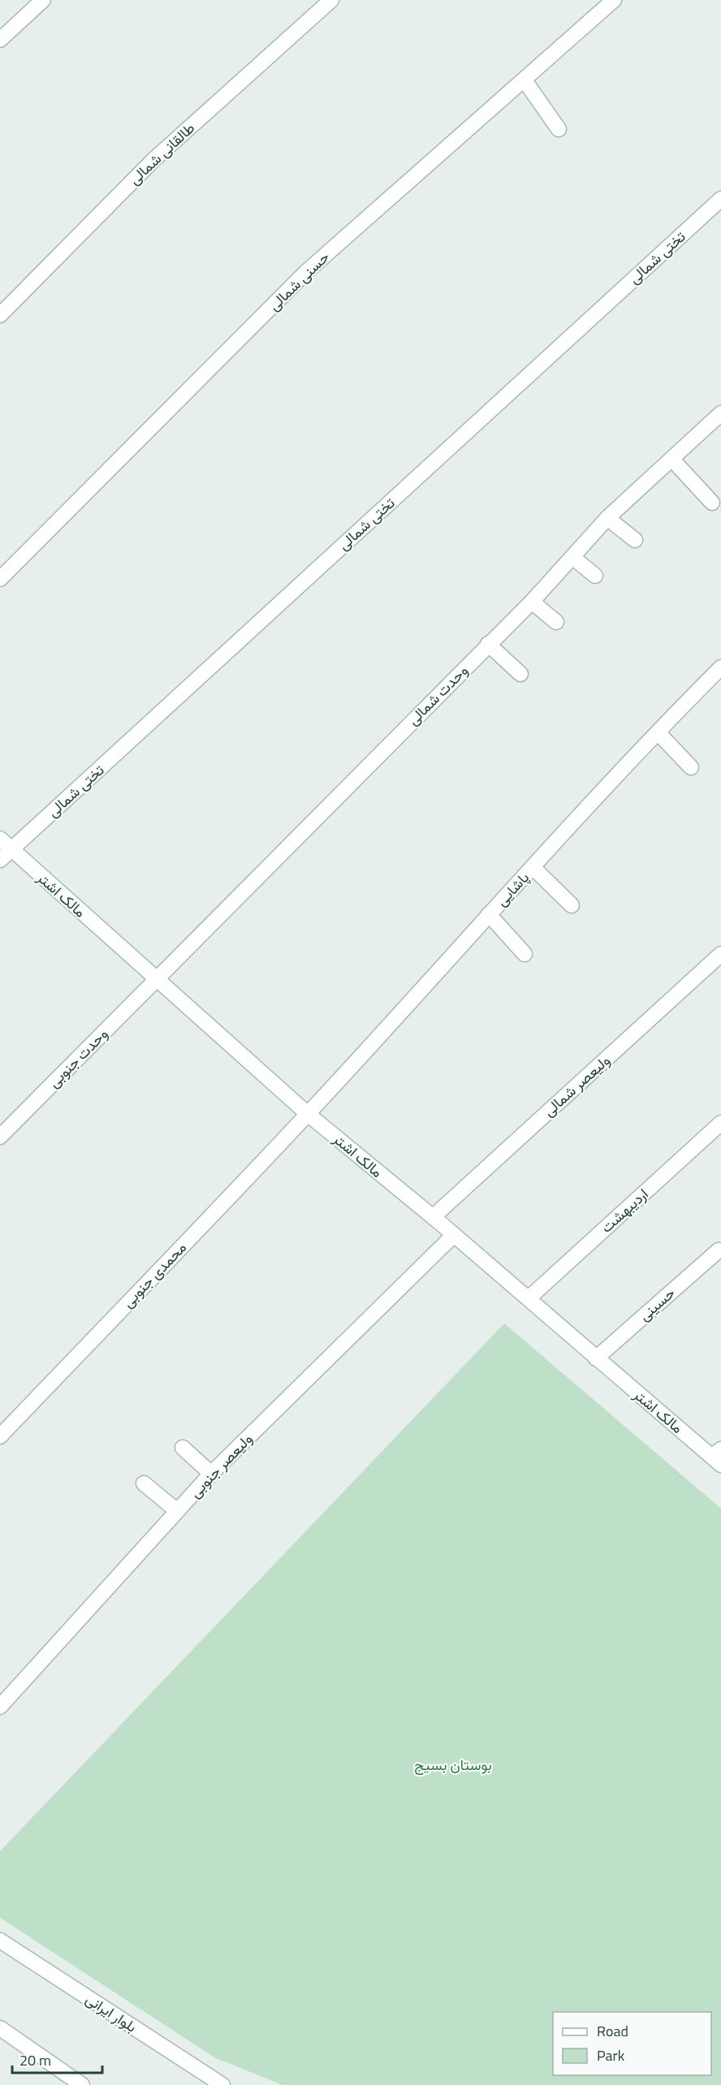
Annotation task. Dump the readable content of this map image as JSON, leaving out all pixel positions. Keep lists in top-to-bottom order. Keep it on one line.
{"streets":{"street":["طالقانی شمالی","تختی شمالی","حسنی شمالی","وحدت شمالی","پاشایی","مالک اشتر","وحدت جنوبی","ولیعصر شمالی","اردیبهشت","محمدی جنوبی","حسینی","ولیعصر جنوبی","بلوار ایرانی"]},"crossings":[["تختی شمالی","مالک اشتر"],["وحدت شمالی","مالک اشتر"],["وحدت شمالی","وحدت جنوبی"],["پاشایی","مالک اشتر"],["پاشایی","محمدی جنوبی"],["مالک اشتر","وحدت جنوبی"],["مالک اشتر","ولیعصر شمالی"],["مالک اشتر","اردیبهشت"],["مالک اشتر","محمدی جنوبی"],["مالک اشتر","حسینی"],["مالک اشتر","ولیعصر جنوبی"]],"parks":["بوستان بسیج"],"legend":["Road","Park"],"scale_bar":"20 m"}
